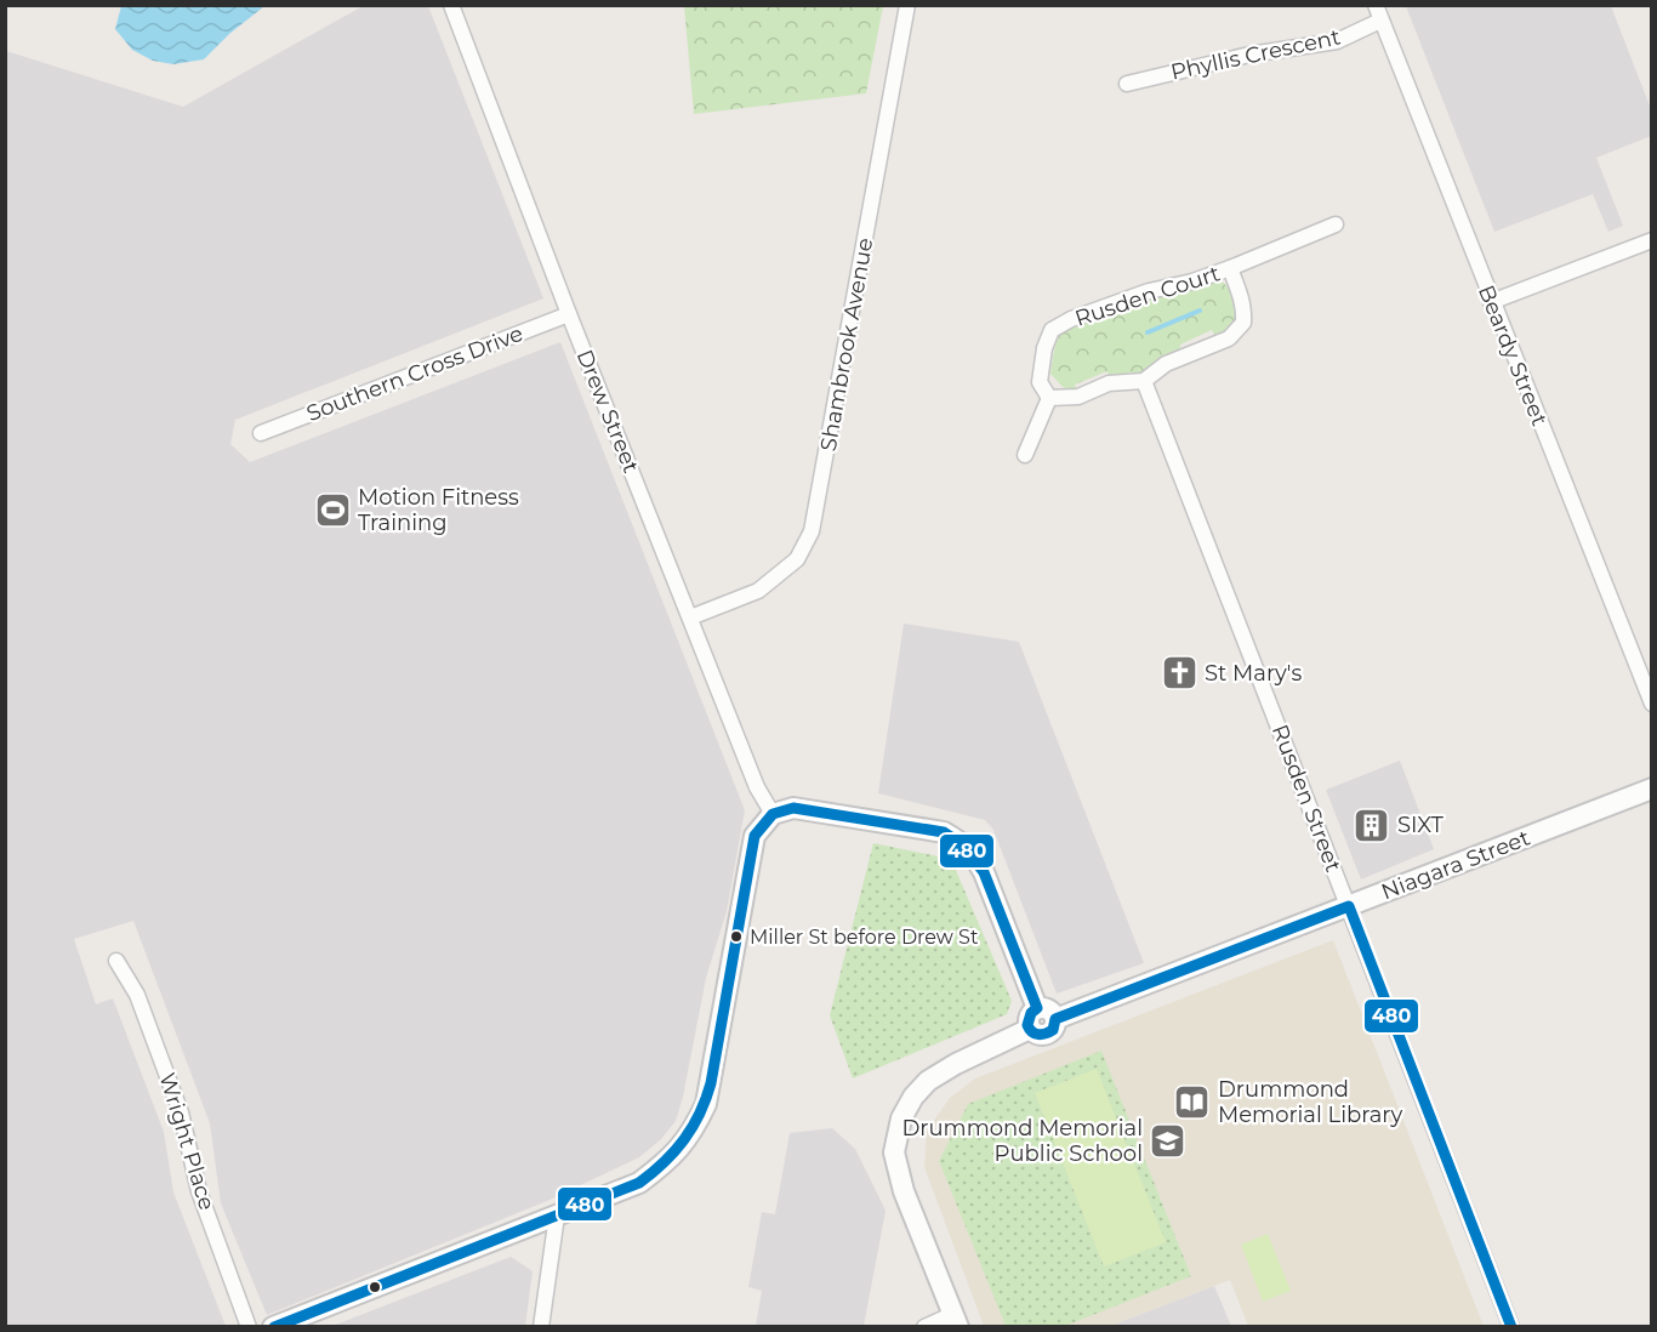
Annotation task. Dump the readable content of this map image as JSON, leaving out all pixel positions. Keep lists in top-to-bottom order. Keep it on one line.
{"streets":{"street":["Phyllis Crescent","Rusden Court","Shambrook Avenue","Beardy Street","Southern Cross Drive","Drew Street","Rusden Street","Niagara Street","Wright Place"]},"crossings":[["Phyllis Crescent","Beardy Street"],["Rusden Court","Rusden Street"],["Shambrook Avenue","Drew Street"],["Southern Cross Drive","Drew Street"],["Rusden Street","Niagara Street"]],"places":{"sports":["Motion Fitness Training"],"church":["St Mary's"],"building":["SIXT"],"other":["Miller St before Drew St"],"library":["Drummond Memorial Library"],"school or university":["Drummond Memorial Public School"]},"lines":["transit line 480"]}
